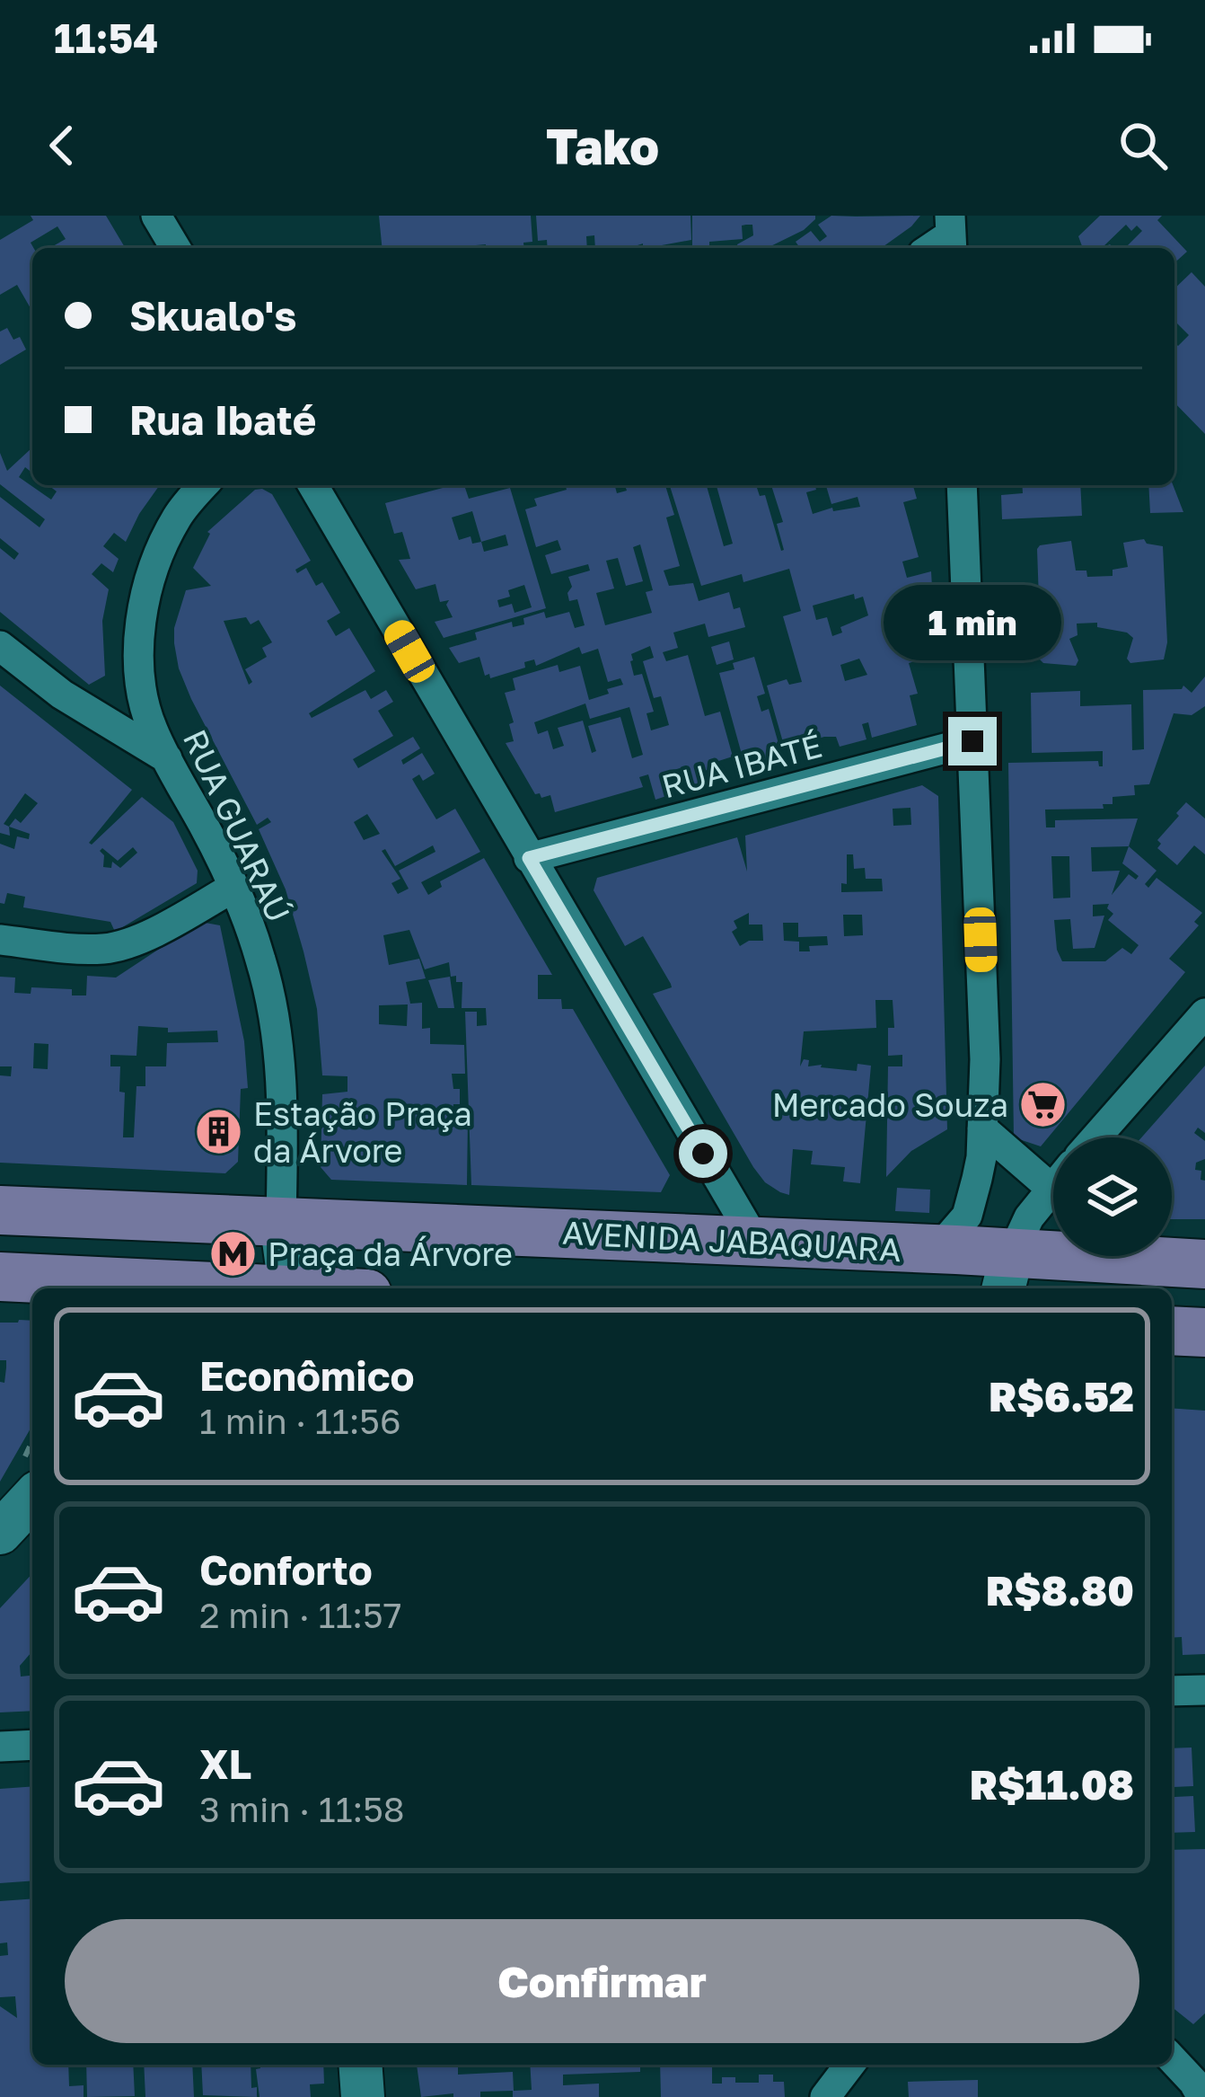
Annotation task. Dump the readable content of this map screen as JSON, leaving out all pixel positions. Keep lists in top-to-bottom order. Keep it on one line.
{"streets":{"main road":["AVENIDA JABAQUARA"],"street":["RUA IBATÉ","RUA GUARAÚ"]},"crossings":[["RUA GUARAÚ","AVENIDA JABAQUARA"]],"places":{"supermarket":["Mercado Souza"],"building":["Estação Praça da Árvore"],"metro station":["Praça da Árvore"]},"page":{"status":"11:54","header":"Tako","banner":["Skualo's","Rua Ibaté"],"bubble":"1 min","list":[{"name":"Econômico","note":"1 min · 11:56","value":"R$6.52"},{"name":"Conforto","note":"2 min · 11:57","value":"R$8.80"},{"name":"XL","note":"3 min · 11:58","value":"R$11.08"}],"buttons":"Confirmar"}}
